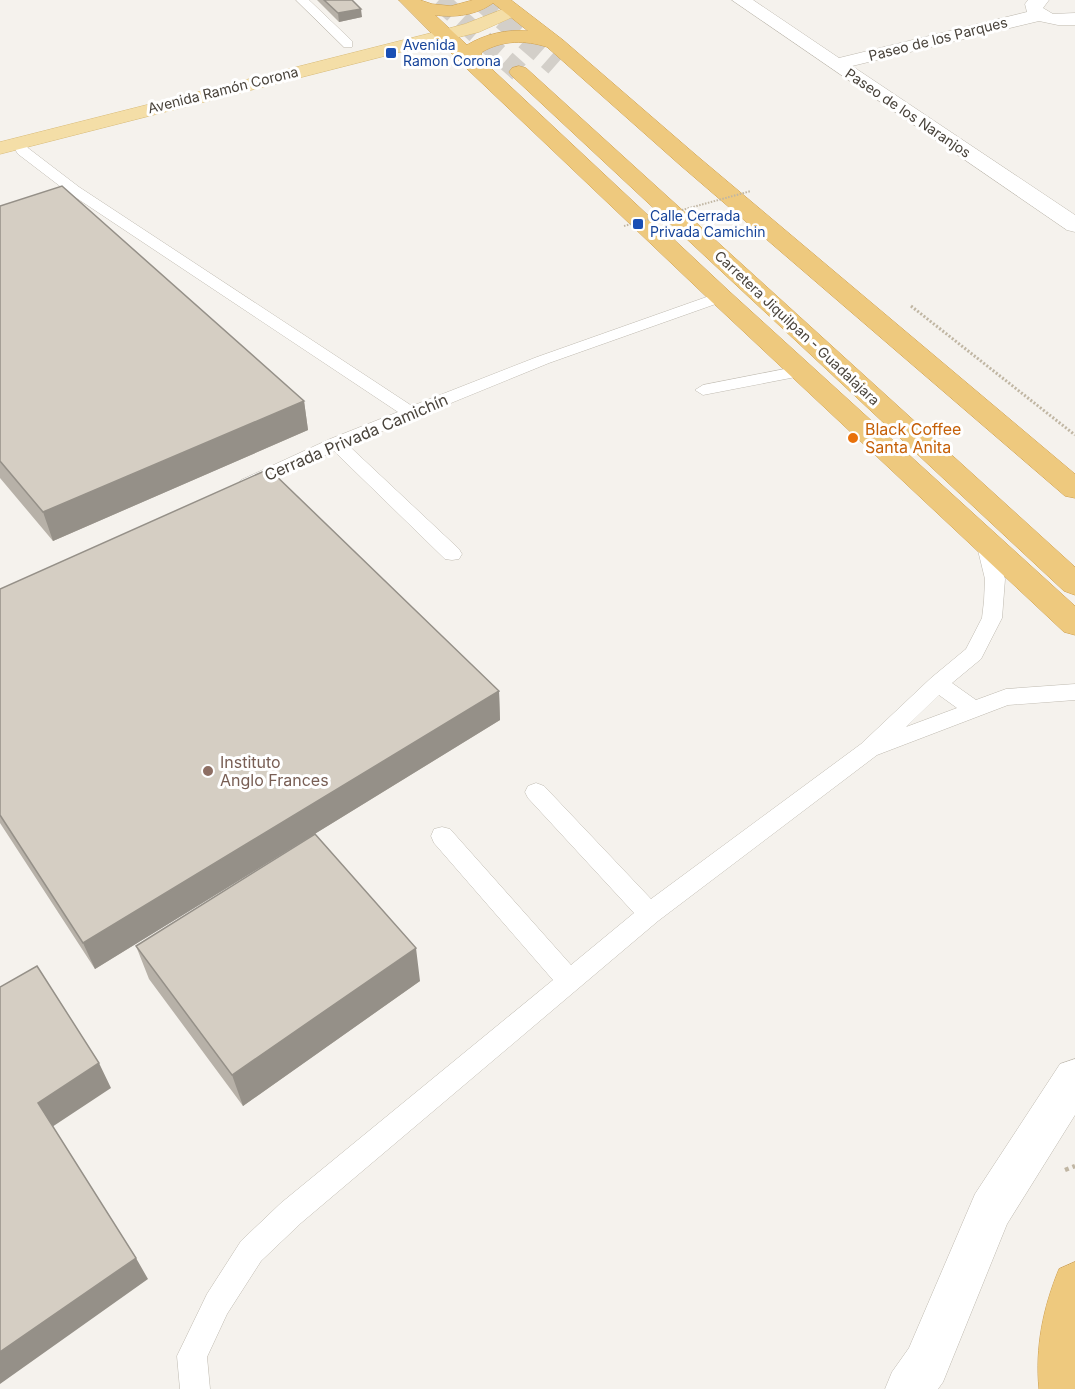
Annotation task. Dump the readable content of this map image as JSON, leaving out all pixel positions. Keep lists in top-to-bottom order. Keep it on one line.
{"streets":{"highway":["Carretera Jiquilpan - Guadalajara"],"main road":["Avenida Ramón Corona"],"street":["Paseo de los Parques","Paseo de los Naranjos"],"lane":["Cerrada Privada Camichín"]},"crossings":[["Paseo de los Parques","Paseo de los Naranjos"]],"places":{"transit":["Avenida Ramon Corona","Calle Cerrada Privada Camichin"],"other":["Black Coffee Santa Anita","Instituto Anglo Frances"]}}
